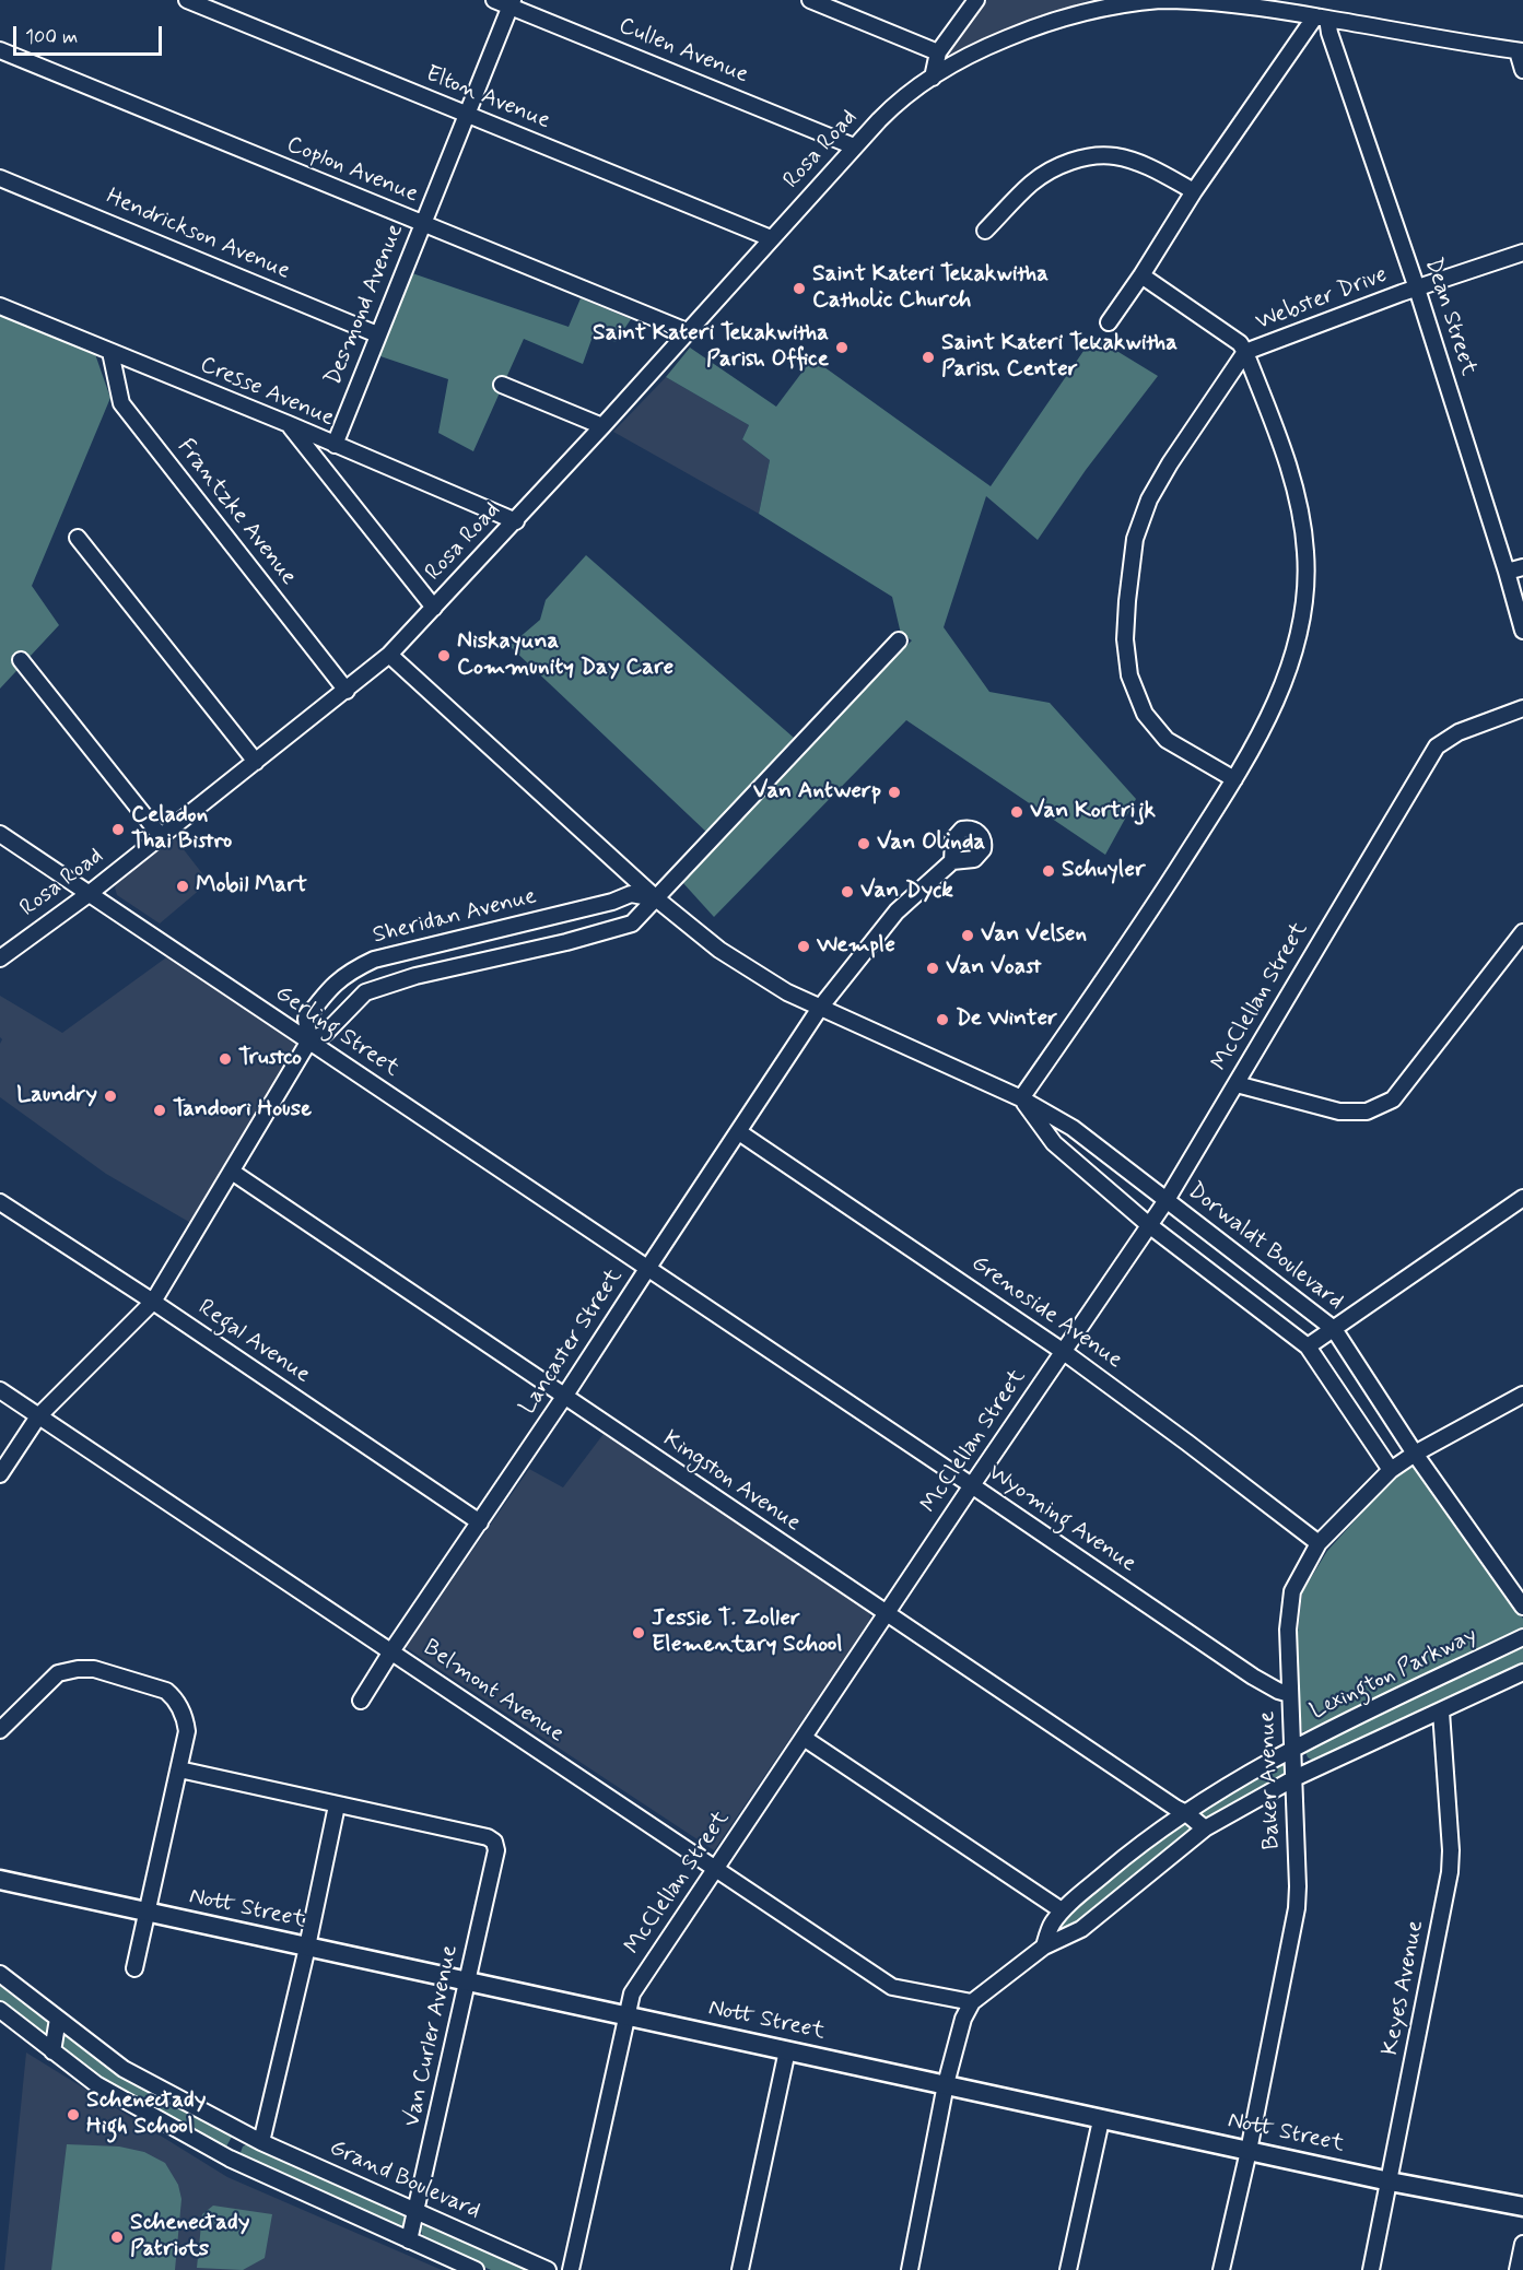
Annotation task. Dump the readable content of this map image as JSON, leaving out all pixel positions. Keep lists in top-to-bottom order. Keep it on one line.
{"streets":{"main road":["Nott Street"],"street":["Cullen Avenue","Elton Avenue","Rosa Road","Coplon Avenue","Hendrickson Avenue","Webster Drive","Desmond Avenue","Dean Street","Cresse Avenue","Frantzke Avenue","Sheridan Avenue","McClellan Street","Gerling Street","Dorwaldt Boulevard","Grenoside Avenue","Regal Avenue","Lancaster Street","Kingston Avenue","Wyoming Avenue","Lexington Parkway","Belmont Avenue","Baker Avenue","Keyes Avenue","Van Curler Avenue","Grand Boulevard"]},"crossings":[["Cullen Avenue","Rosa Road"],["Cullen Avenue","Desmond Avenue"],["Elton Avenue","Rosa Road"],["Elton Avenue","Desmond Avenue"],["Rosa Road","Coplon Avenue"],["Rosa Road","Dean Street"],["Rosa Road","Cresse Avenue"],["Rosa Road","Frantzke Avenue"],["Rosa Road","Gerling Street"],["Rosa Road","Dorwaldt Boulevard"],["Coplon Avenue","Desmond Avenue"],["Hendrickson Avenue","Desmond Avenue"],["Webster Drive","Dean Street"],["Desmond Avenue","Cresse Avenue"],["Cresse Avenue","Frantzke Avenue"],["Sheridan Avenue","Gerling Street"],["Sheridan Avenue","Dorwaldt Boulevard"],["Sheridan Avenue","Regal Avenue"],["Sheridan Avenue","Kingston Avenue"],["Sheridan Avenue","Belmont Avenue"],["McClellan Street","Dorwaldt Boulevard"],["McClellan Street","Grenoside Avenue"],["McClellan Street","Kingston Avenue"],["McClellan Street","Wyoming Avenue"],["McClellan Street","Belmont Avenue"],["McClellan Street","Nott Street"],["Gerling Street","Lancaster Street"],["Gerling Street","Wyoming Avenue"],["Dorwaldt Boulevard","Lancaster Street"],["Dorwaldt Boulevard","Baker Avenue"],["Grenoside Avenue","Lancaster Street"],["Grenoside Avenue","Baker Avenue"],["Regal Avenue","Lancaster Street"],["Lancaster Street","Kingston Avenue"],["Lancaster Street","Wyoming Avenue"],["Lancaster Street","Belmont Avenue"],["Kingston Avenue","Lexington Parkway"],["Wyoming Avenue","Baker Avenue"],["Lexington Parkway","Baker Avenue"],["Baker Avenue","Nott Street"],["Nott Street","Keyes Avenue"],["Nott Street","Van Curler Avenue"],["Van Curler Avenue","Grand Boulevard"]],"places":["Saint Kateri Tekakwitha Catholic Church","Saint Kateri Tekakwitha Parish Office","Saint Kateri Tekakwitha Parish Center","Niskayuna Community Day Care","Van Antwerp","Van Kortrijk","Celadon Thai Bistro","Van Olinda","Schuyler","Mobil Mart","Van Dyck","Van Velsen","Wemple","Van Voast","De Winter","Trustco","Laundry","Tandoori House","Jessie T. Zoller Elementary School","Schenectady High School","Schenectady Patriots"],"scale_bar":"100 m"}
